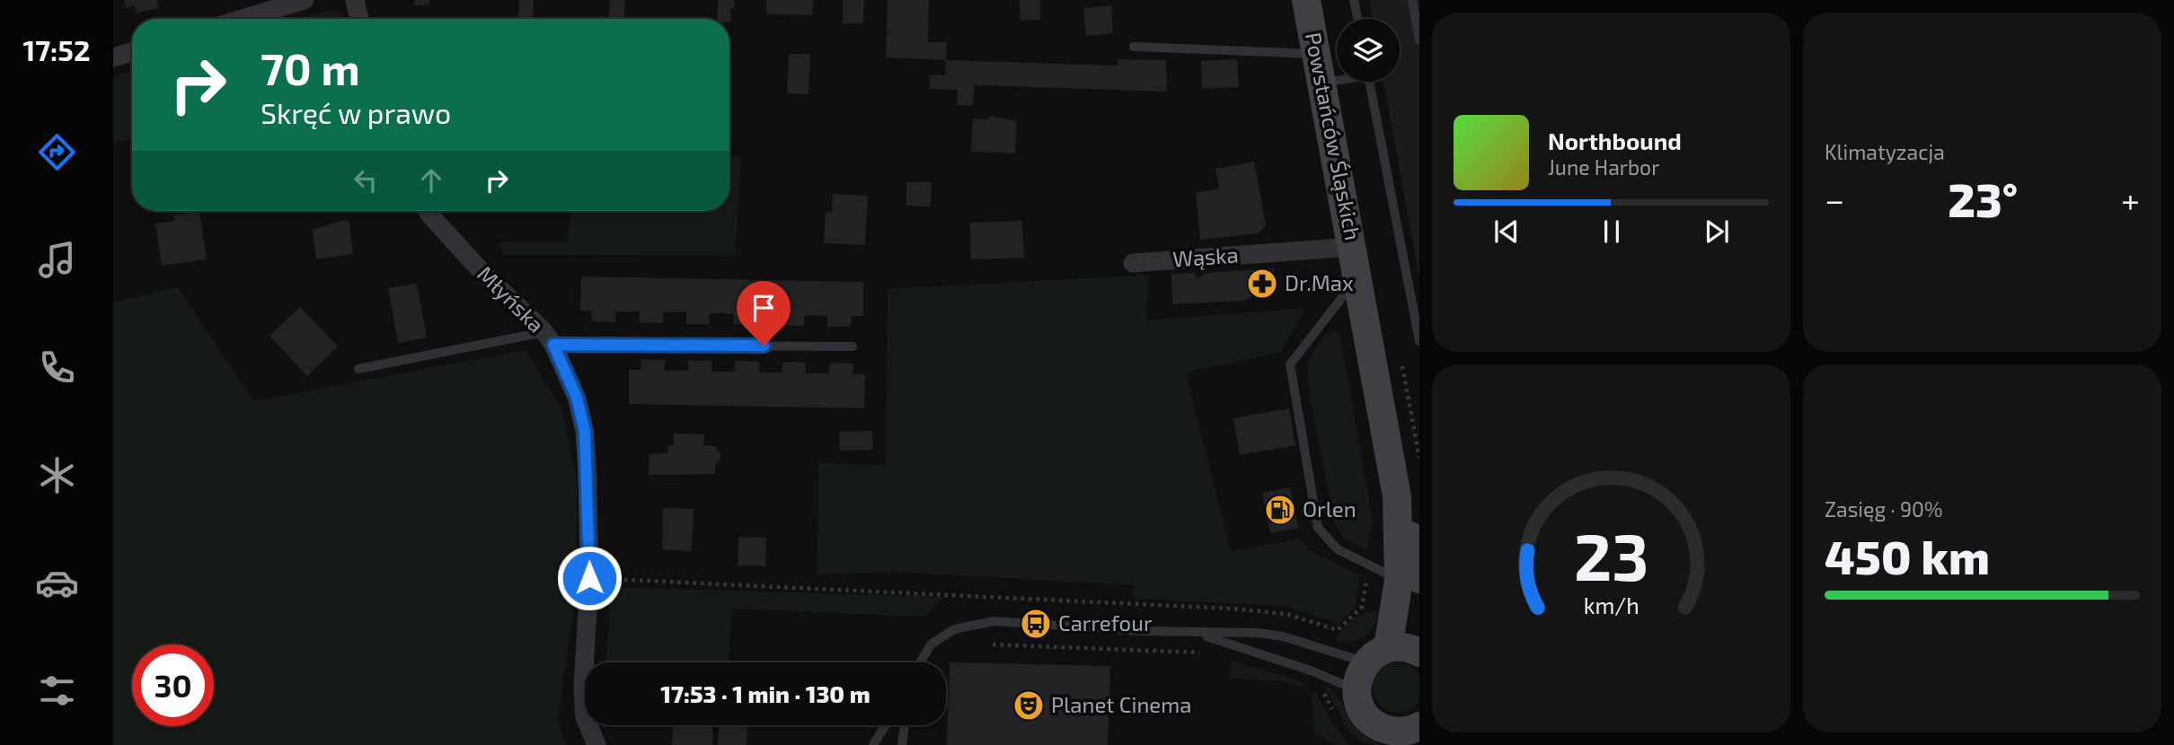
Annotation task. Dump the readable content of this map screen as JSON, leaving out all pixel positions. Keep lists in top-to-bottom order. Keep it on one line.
{"streets":{"street":["Powstańców Śląskich","Wąska","Młyńska"]},"crossings":[["Powstańców Śląskich","Wąska"]],"places":{"pharmacy":["Dr.Max"],"fuel station":["Orlen"],"bus stop":["Carrefour"],"theatre":["Planet Cinema"]},"page":{"tabs":"17:52","tile":["Klimatyzacja",["Zasięg · 90%","450 km"]],"turn":["70 m","Skręć w prawo"],"song":["Northbound","June Harbor"],"heat":["−","23°","+"],"limit":"30","trip":"17:53 · 1 min · 130 m","gauge":["23","km/h"]}}
